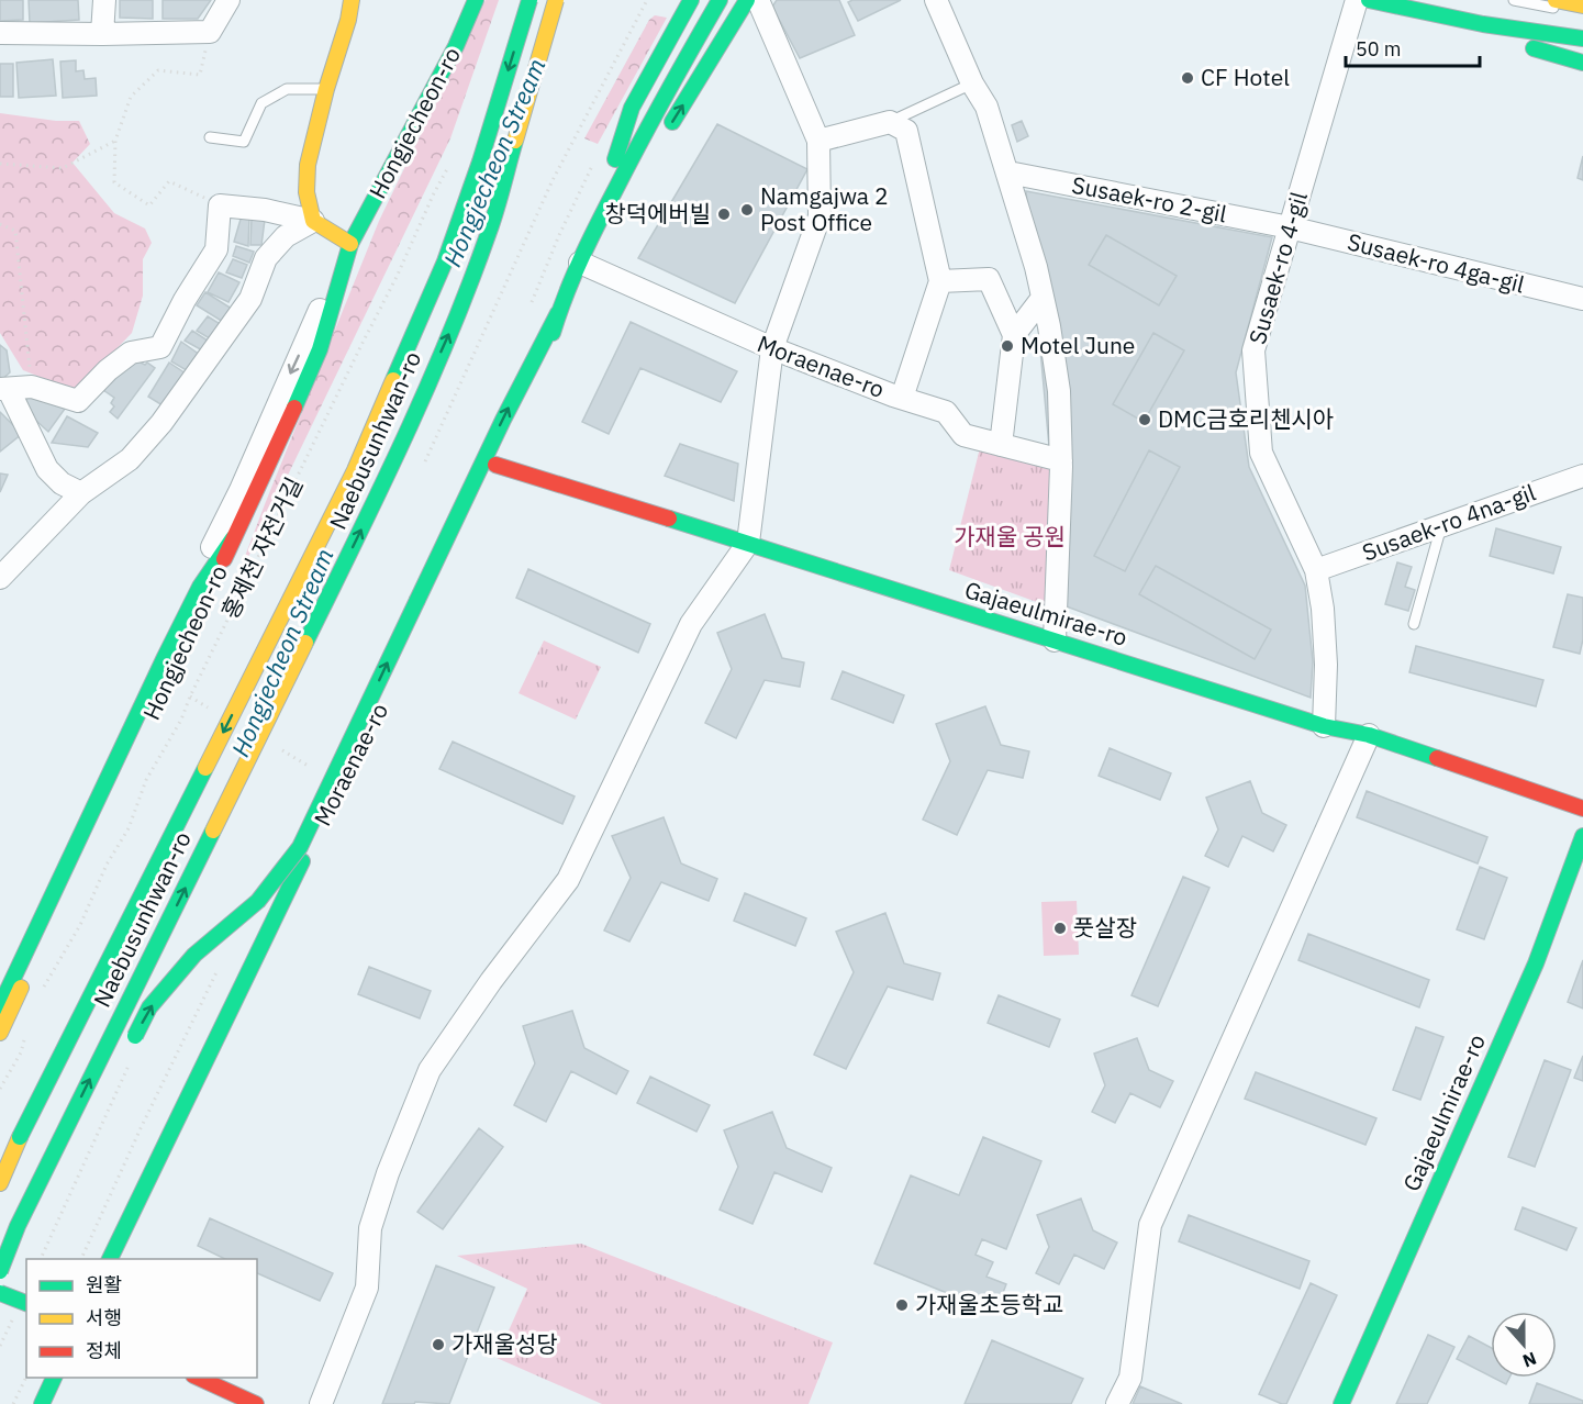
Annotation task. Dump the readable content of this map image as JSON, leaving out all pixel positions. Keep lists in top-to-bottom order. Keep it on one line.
{"streets":{"main road":["Hongjecheon-ro","Moraenae-ro","Naebusunhwan-ro","Gajaeulmirae-ro"],"street":["Susaek-ro 2-gil","Susaek-ro 4ga-gil","Susaek-ro 4-gil","Susaek-ro 4na-gil"],"path":["홍제천 자전거길"]},"crossings":[["Susaek-ro 2-gil","Susaek-ro 4ga-gil"],["Susaek-ro 2-gil","Susaek-ro 4-gil"],["Susaek-ro 4ga-gil","Susaek-ro 4-gil"],["Susaek-ro 4-gil","Susaek-ro 4na-gil"],["Susaek-ro 4-gil","Gajaeulmirae-ro"],["Moraenae-ro","Gajaeulmirae-ro"]],"water":["Hongjecheon Stream"],"parks":["가재울 공원"],"places":["CF Hotel","Namgajwa 2 Post Office","창덕에버빌","Motel June","DMC금호리첸시아","풋살장","가재울초등학교","가재울성당"],"legend":["원활","서행","정체"],"scale_bar":"50 m","north":"bottom"}
